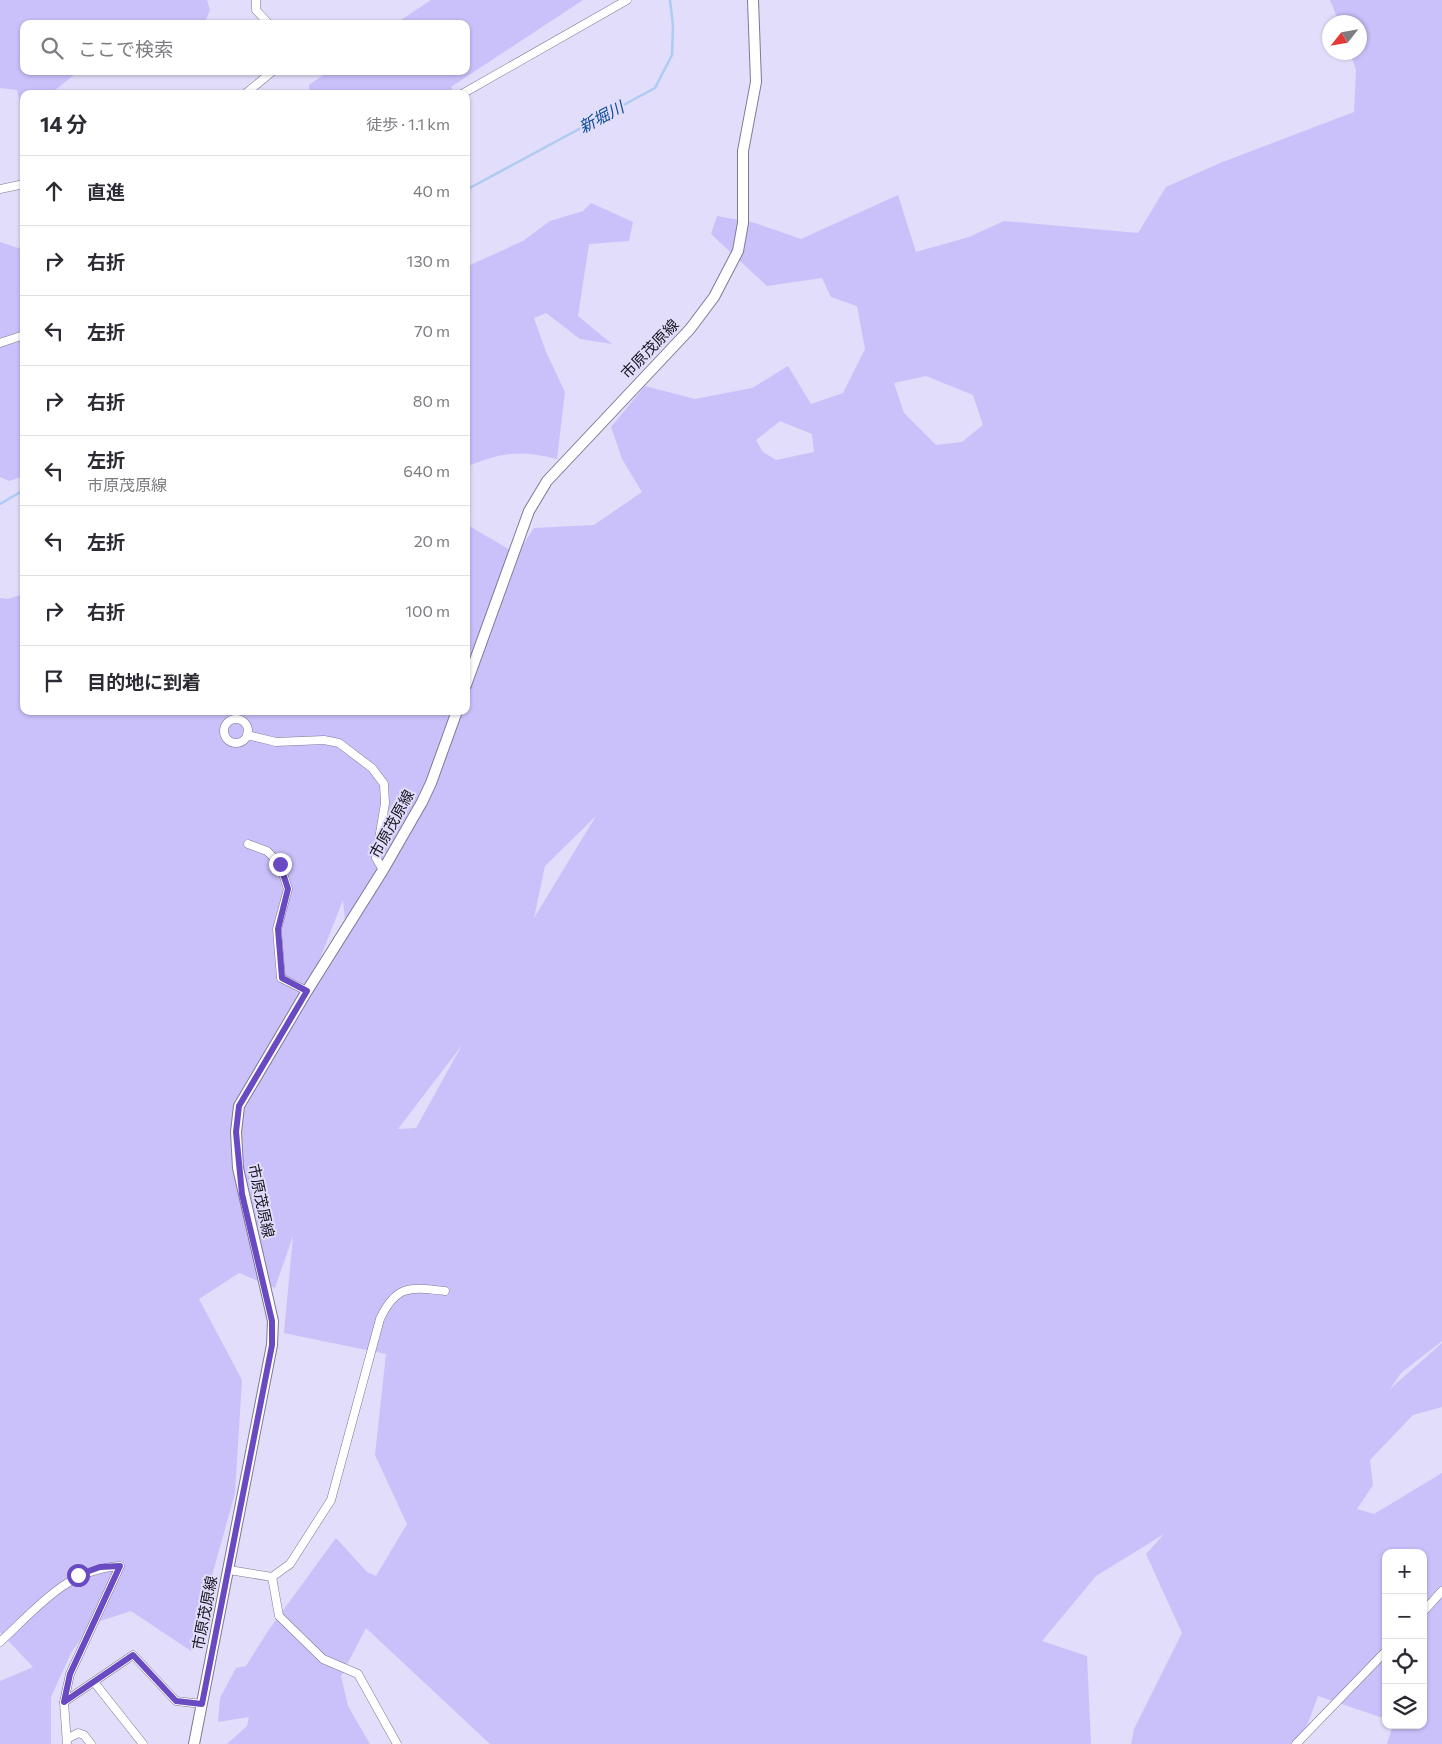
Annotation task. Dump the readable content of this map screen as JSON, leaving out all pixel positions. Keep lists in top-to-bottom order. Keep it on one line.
{"streets":{"main road":["市原茂原線"]},"water":["新堀川"],"north":"bottom left","page":{"search":"ここで検索","heading":["14 分","徒歩 · 1.1 km"],"list":[["直進","40 m"],["右折","130 m"],["左折","70 m"],["右折","80 m"],["左折","市原茂原線","640 m"],["左折","20 m"],["右折","100 m"],"目的地に到着"],"map_buttons":["+","−"]}}
